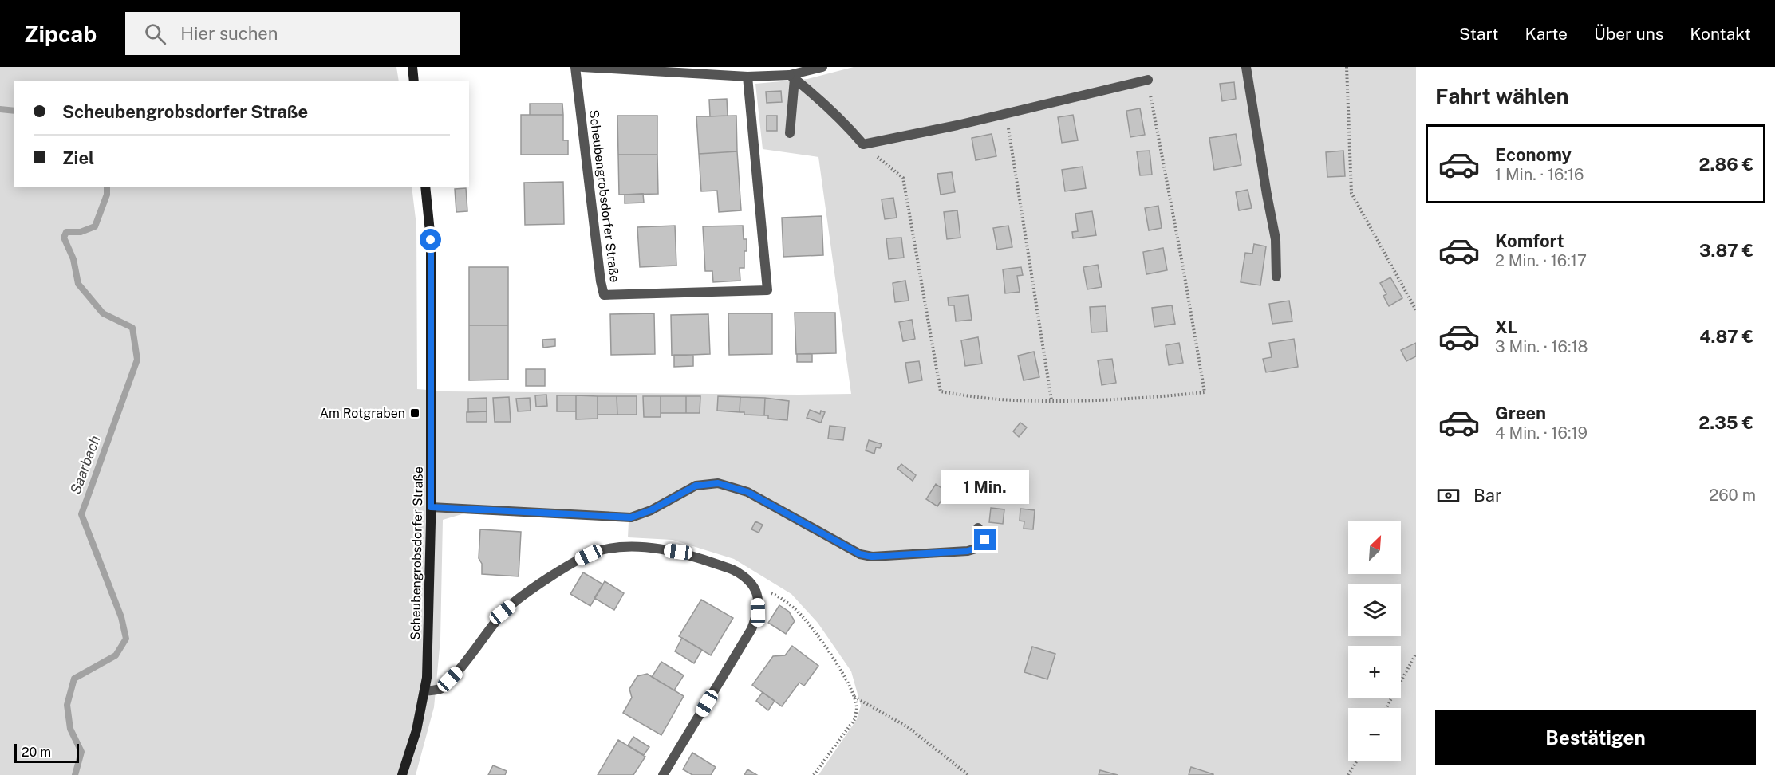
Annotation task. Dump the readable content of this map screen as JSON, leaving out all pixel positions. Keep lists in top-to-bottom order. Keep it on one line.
{"streets":{"main road":["Scheubengrobsdorfer Straße"]},"water":["Saarbach"],"places":{"transit":["Am Rotgraben"]},"scale_bar":"20 m","north":"top right","page":{"header":"Zipcab","search":"Hier suchen","nav":["Start","Karte","Über uns","Kontakt"],"heading":"Fahrt wählen","banner":["Scheubengrobsdorfer Straße","Ziel"],"list":[{"name":"Economy","note":"1 Min. · 16:16","value":"2.86 €"},{"name":"Komfort","note":"2 Min. · 16:17","value":"3.87 €"},{"name":"XL","note":"3 Min. · 16:18","value":"4.87 €"},{"name":"Green","note":"4 Min. · 16:19","value":"2.35 €"}],"pay":["Bar","260 m"],"bubble":"1 Min.","map_buttons":["+","−"],"buttons":"Bestätigen","scale":"20 m"}}
